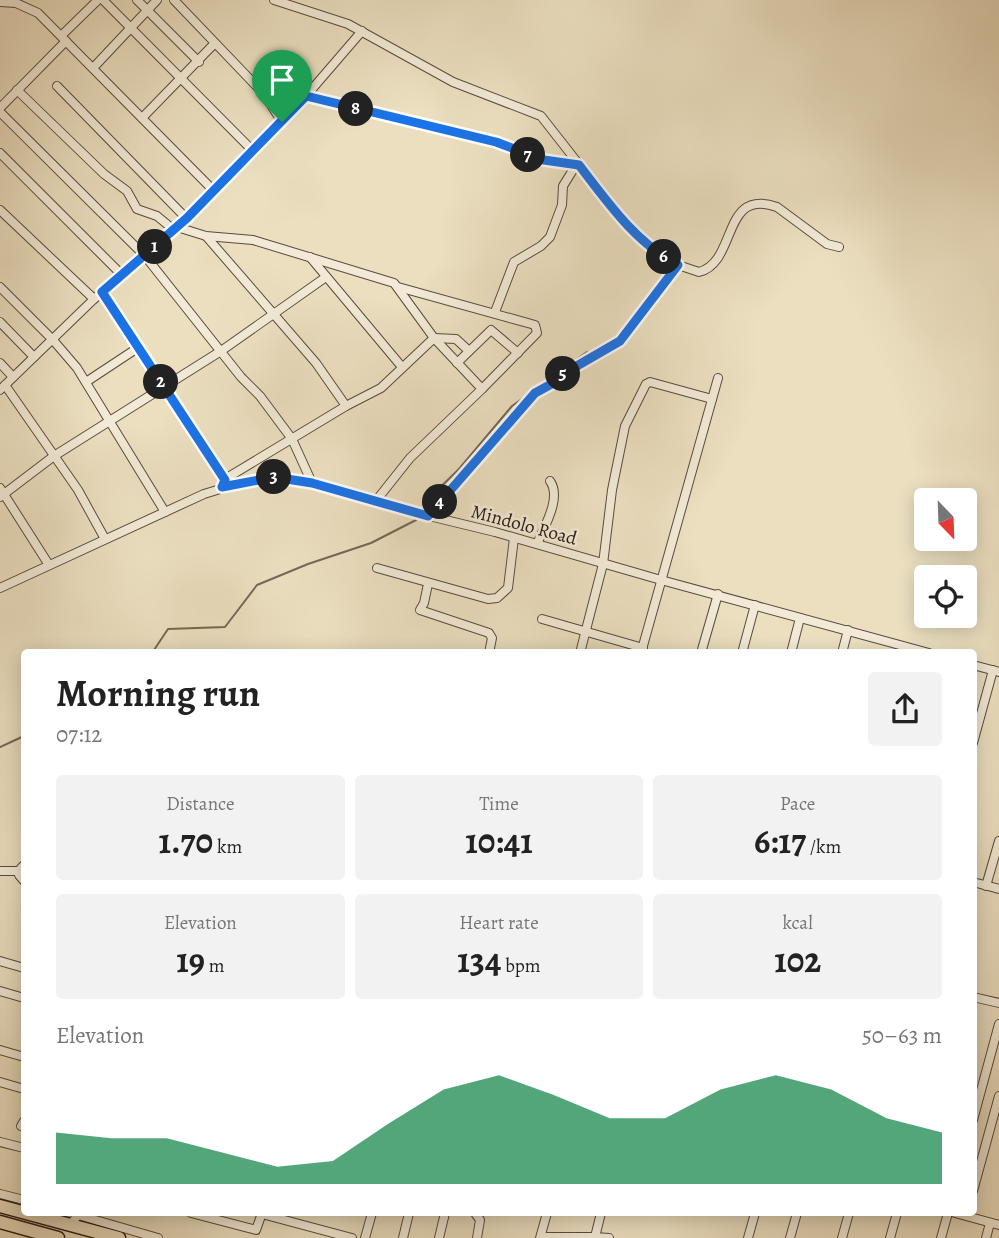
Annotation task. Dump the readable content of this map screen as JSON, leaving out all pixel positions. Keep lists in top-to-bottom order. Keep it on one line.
{"streets":{"street":["Mindolo Road"]},"north":"bottom right","page":{"pins":["8","7","1","6","5","2","3","4"],"heading":["Morning run","07:12"],"stats":[["Distance","1.70 km"],["Time","10:41"],["Pace","6:17 /km"],["Elevation","19 m"],["Heart rate","134 bpm"],["kcal","102"]],"chart":["Elevation","50–63 m"]}}
